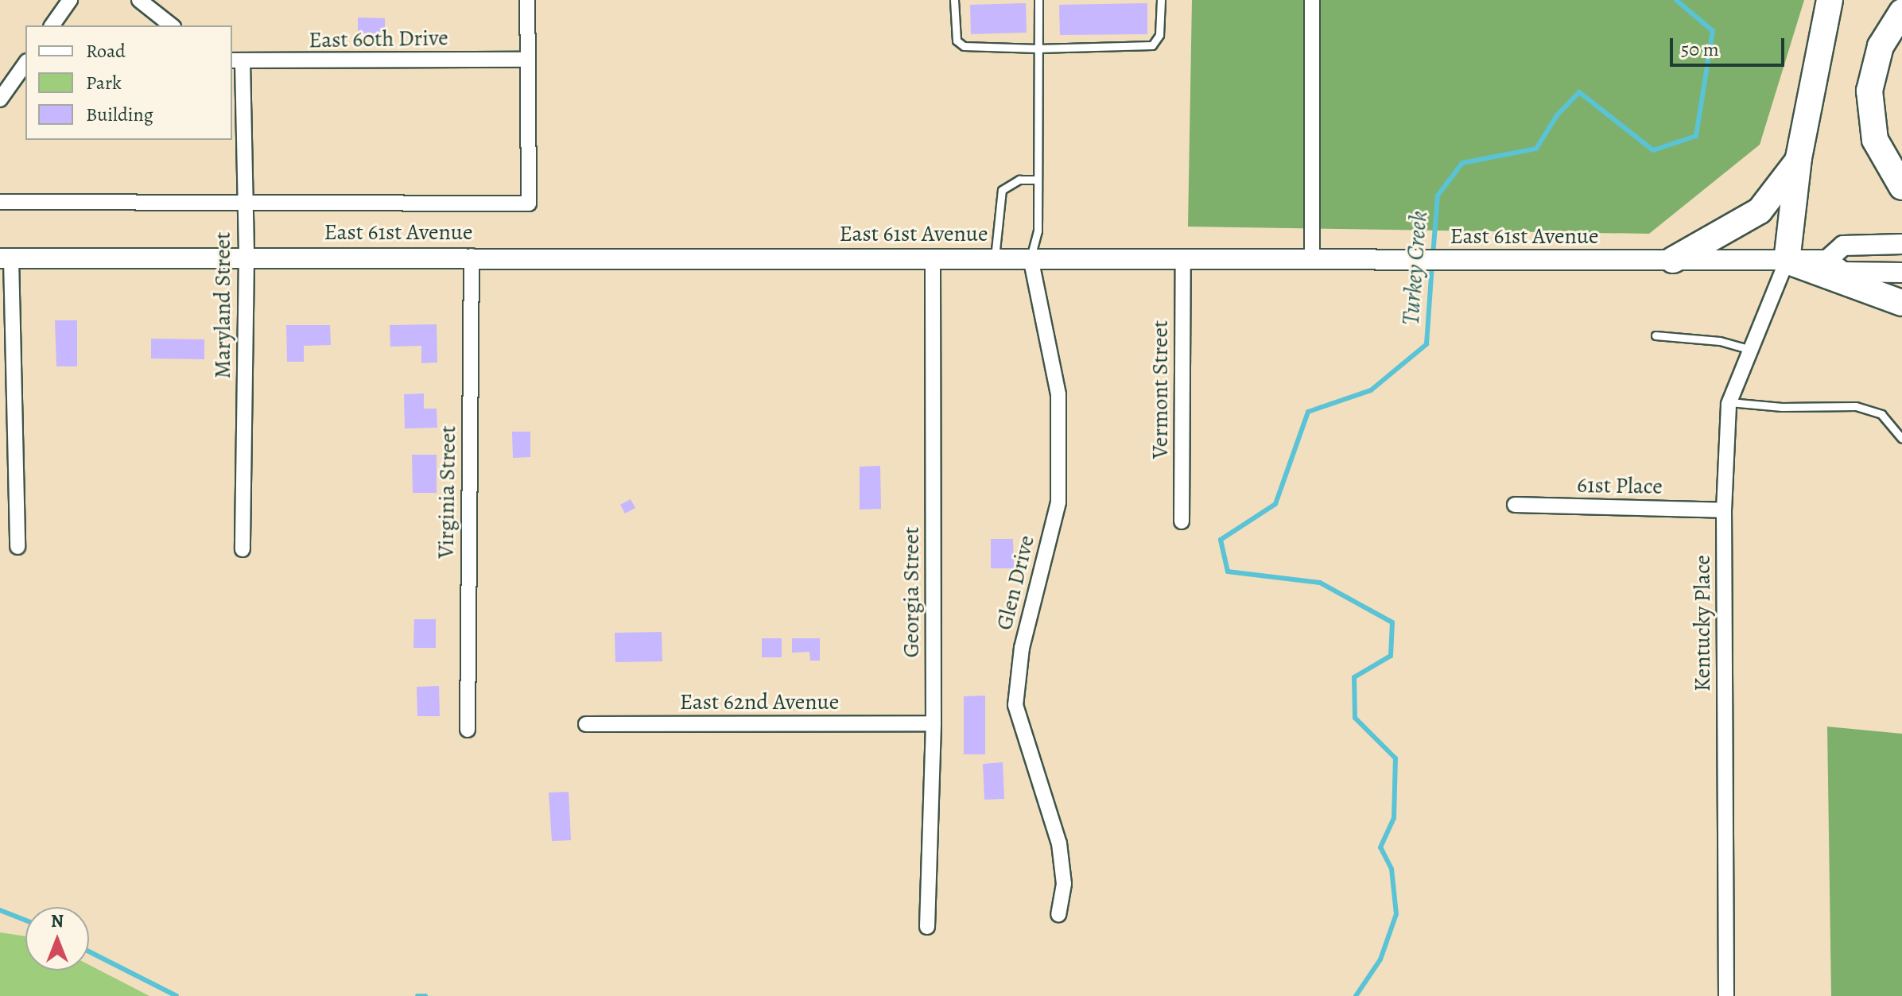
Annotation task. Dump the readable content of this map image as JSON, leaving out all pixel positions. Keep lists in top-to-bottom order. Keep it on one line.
{"streets":{"main road":["East 61st Avenue"],"street":["East 60th Drive","Maryland Street","Vermont Street","61st Place","Virginia Street","Glen Drive","Georgia Street","Kentucky Place","East 62nd Avenue"]},"crossings":[["East 60th Drive","Maryland Street"],["East 61st Avenue","Maryland Street"],["East 61st Avenue","Vermont Street"],["East 61st Avenue","Virginia Street"],["East 61st Avenue","Glen Drive"],["East 61st Avenue","Georgia Street"],["East 61st Avenue","Kentucky Place"],["61st Place","Kentucky Place"],["Georgia Street","East 62nd Avenue"]],"water":["Turkey Creek"],"legend":["Road","Park","Building"],"scale_bar":"50 m","north":"top"}
